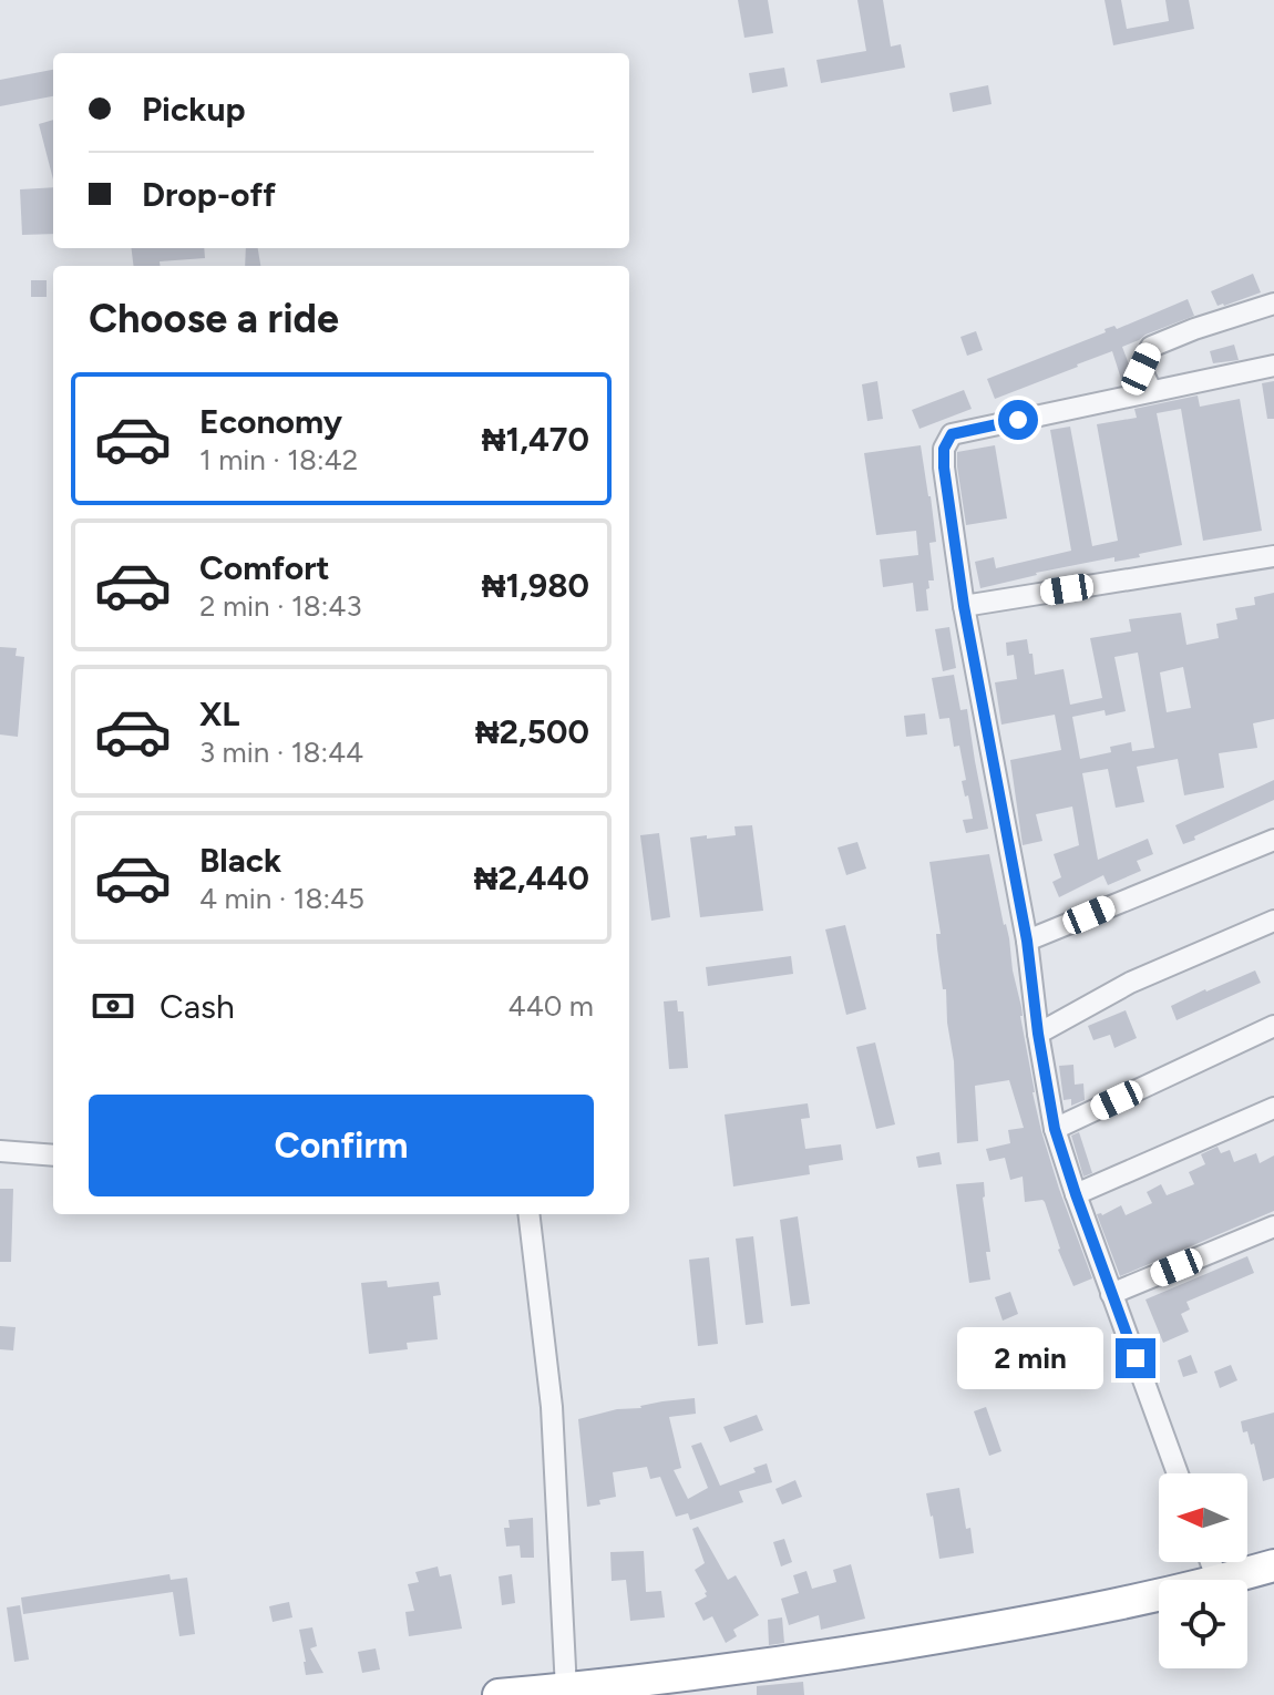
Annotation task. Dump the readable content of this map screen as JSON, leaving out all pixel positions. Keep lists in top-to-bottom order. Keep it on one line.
{"north":"left","page":{"banner":["Pickup","Drop-off"],"heading":"Choose a ride","list":[{"name":"Economy","note":"1 min · 18:42","value":"₦1,470"},{"name":"Comfort","note":"2 min · 18:43","value":"₦1,980"},{"name":"XL","note":"3 min · 18:44","value":"₦2,500"},{"name":"Black","note":"4 min · 18:45","value":"₦2,440"}],"pay":["Cash","440 m"],"buttons":"Confirm","bubble":"2 min"}}
